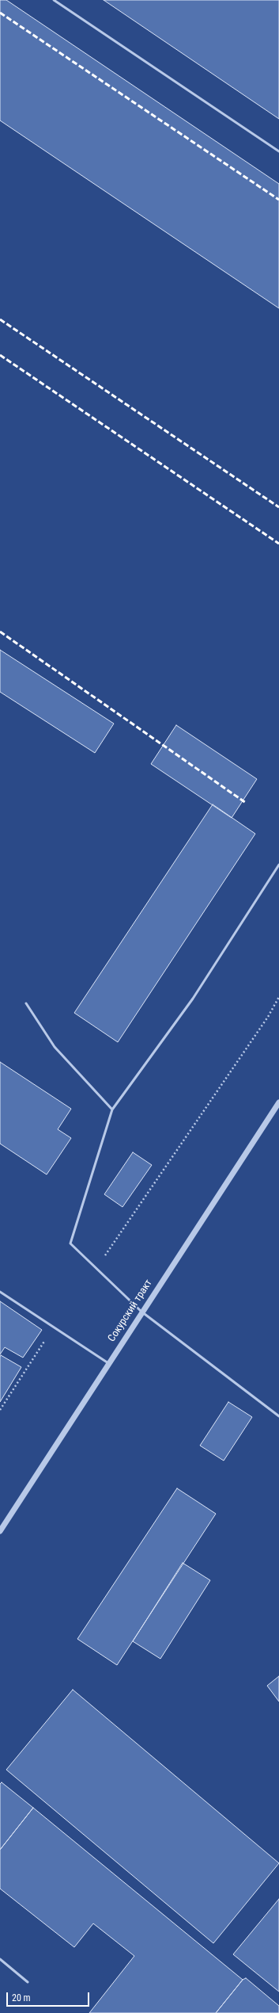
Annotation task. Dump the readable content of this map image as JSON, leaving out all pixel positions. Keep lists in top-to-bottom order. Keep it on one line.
{"streets":{"street":["Сокурский тракт"]},"scale_bar":"20 m"}
